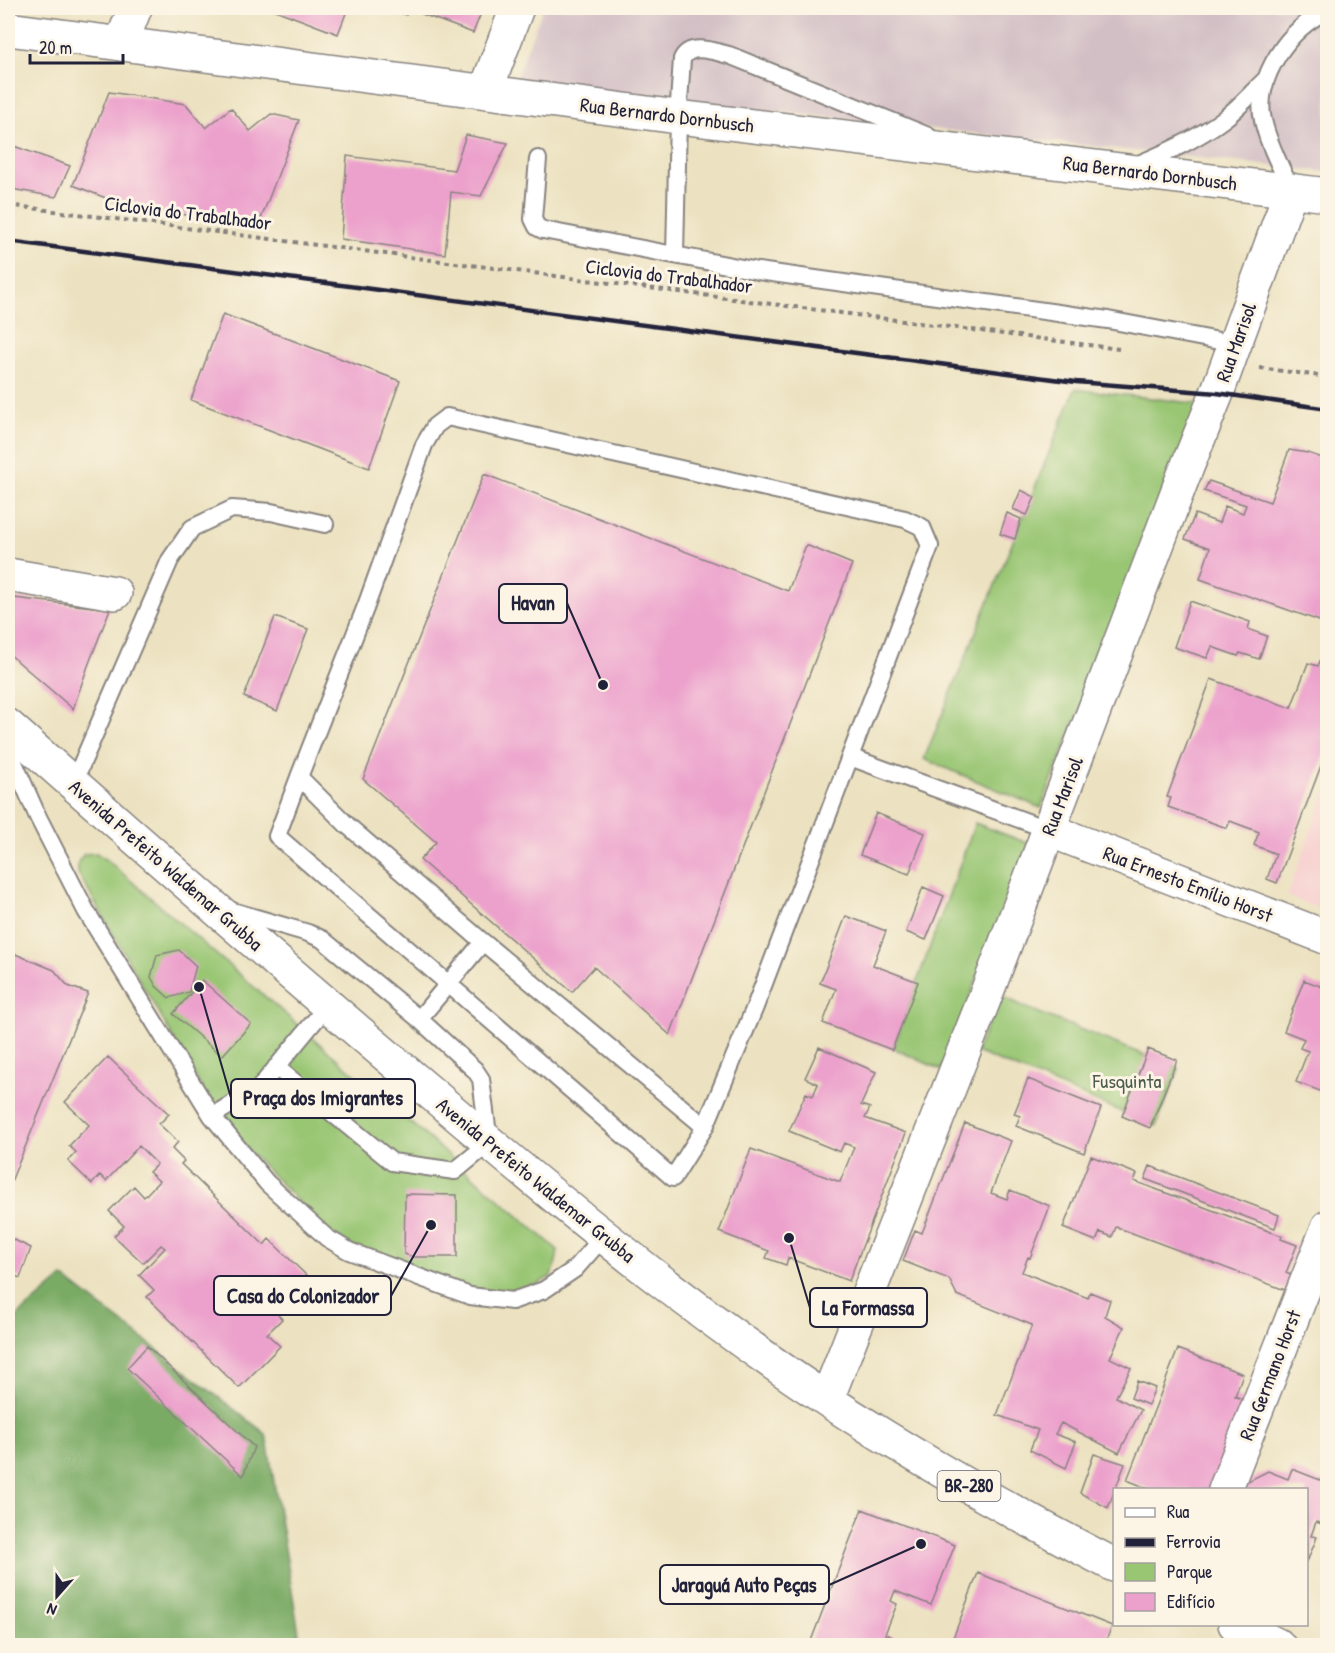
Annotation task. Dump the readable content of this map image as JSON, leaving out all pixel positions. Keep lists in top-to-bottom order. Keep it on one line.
{"streets":{"main road":["Rua Bernardo Dornbusch","Rua Marisol","Avenida Prefeito Waldemar Grubba","Rua Ernesto Emílio Horst","Rua Germano Horst","BR-280"],"path":["Ciclovia do Trabalhador"]},"crossings":[["Rua Bernardo Dornbusch","Rua Marisol"],["Rua Marisol","Avenida Prefeito Waldemar Grubba"],["Rua Marisol","Rua Ernesto Emílio Horst"]],"parks":["Fusquinta"],"places":["Havan","Praça dos Imigrantes","Casa do Colonizador","La Formassa","Jaraguá Auto Peças"],"legend":["Rua","Ferrovia","Parque","Edifício"],"scale_bar":"20 m","north":"bottom"}
